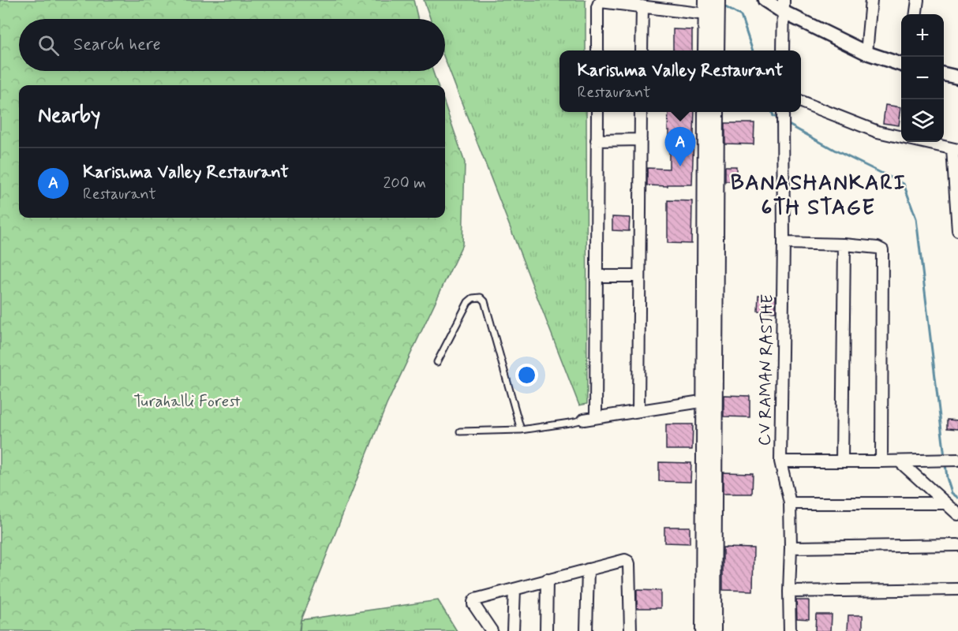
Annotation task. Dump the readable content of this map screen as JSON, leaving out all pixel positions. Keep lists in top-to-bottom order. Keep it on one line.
{"streets":{"street":["CV RAMAN RASTHE"]},"districts":["BANASHANKARI 6TH STAGE"],"parks":["Turahalli Forest"],"page":{"map_buttons":["+","−"],"search":"Search here","popup":["Karishma Valley Restaurant","Restaurant"],"heading":"Nearby","pins":"A","list":[{"mark":"A","name":"Karishma Valley Restaurant","note":"Restaurant","value":"200 m"}]}}
